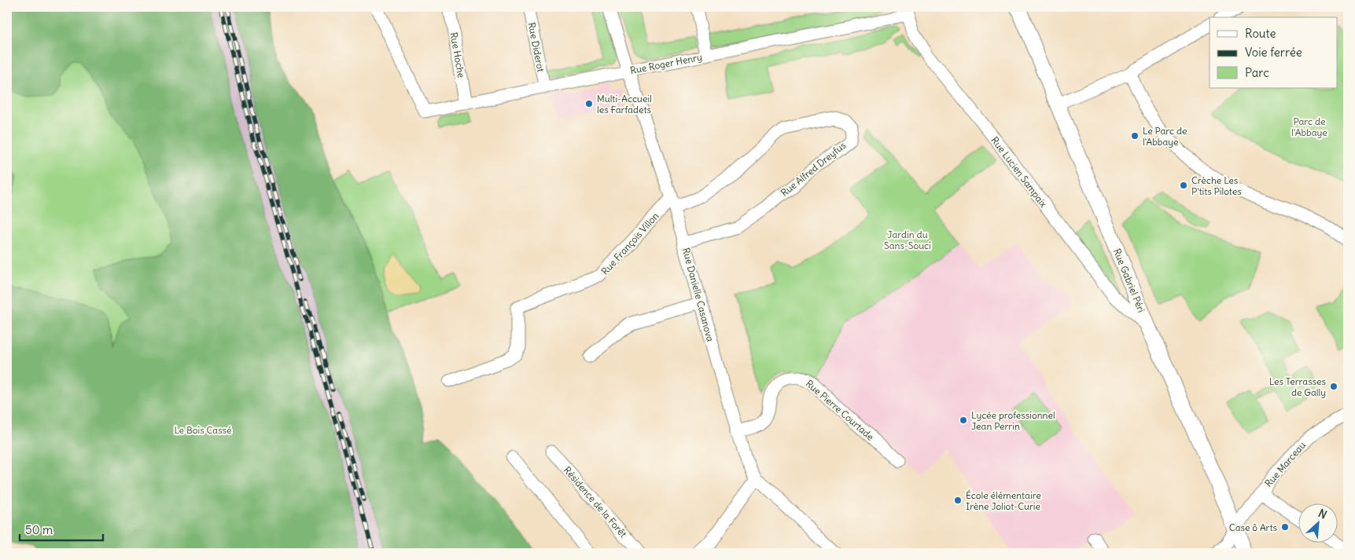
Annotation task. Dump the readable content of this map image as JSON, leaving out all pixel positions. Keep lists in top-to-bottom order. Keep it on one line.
{"streets":{"main road":["Rue Gabriel Péri"],"street":["Rue Diderot","Rue Hoche","Rue Roger Henry","Rue Alfred Dreyfus","Rue Lucien Sampaix","Rue François Villon","Rue Danielle Casanova","Rue Pierre Courtade","Rue Marceau","Résidence de la Forêt"]},"crossings":[["Rue Diderot","Rue Roger Henry"],["Rue Hoche","Rue Roger Henry"],["Rue Roger Henry","Rue Lucien Sampaix"],["Rue Roger Henry","Rue Danielle Casanova"],["Rue Alfred Dreyfus","Rue François Villon"],["Rue Alfred Dreyfus","Rue Danielle Casanova"],["Rue Lucien Sampaix","Rue Gabriel Péri"],["Rue François Villon","Rue Danielle Casanova"],["Rue Gabriel Péri","Rue Marceau"],["Rue Danielle Casanova","Rue Pierre Courtade"]],"parks":["Parc de l'Abbaye","Jardin du Sans-Souci","Le Bois Cassé"],"places":["Multi-Accueil les Farfadets","Le Parc de l'Abbaye","Crèche Les P'tits Pilotes","Les Terrasses de Gally","Lycée professionnel Jean Perrin","École élémentaire Irène Joliot-Curie","Case ô Arts"],"legend":["Route","Voie ferrée","Parc"],"scale_bar":"50 m","north":"top right"}
